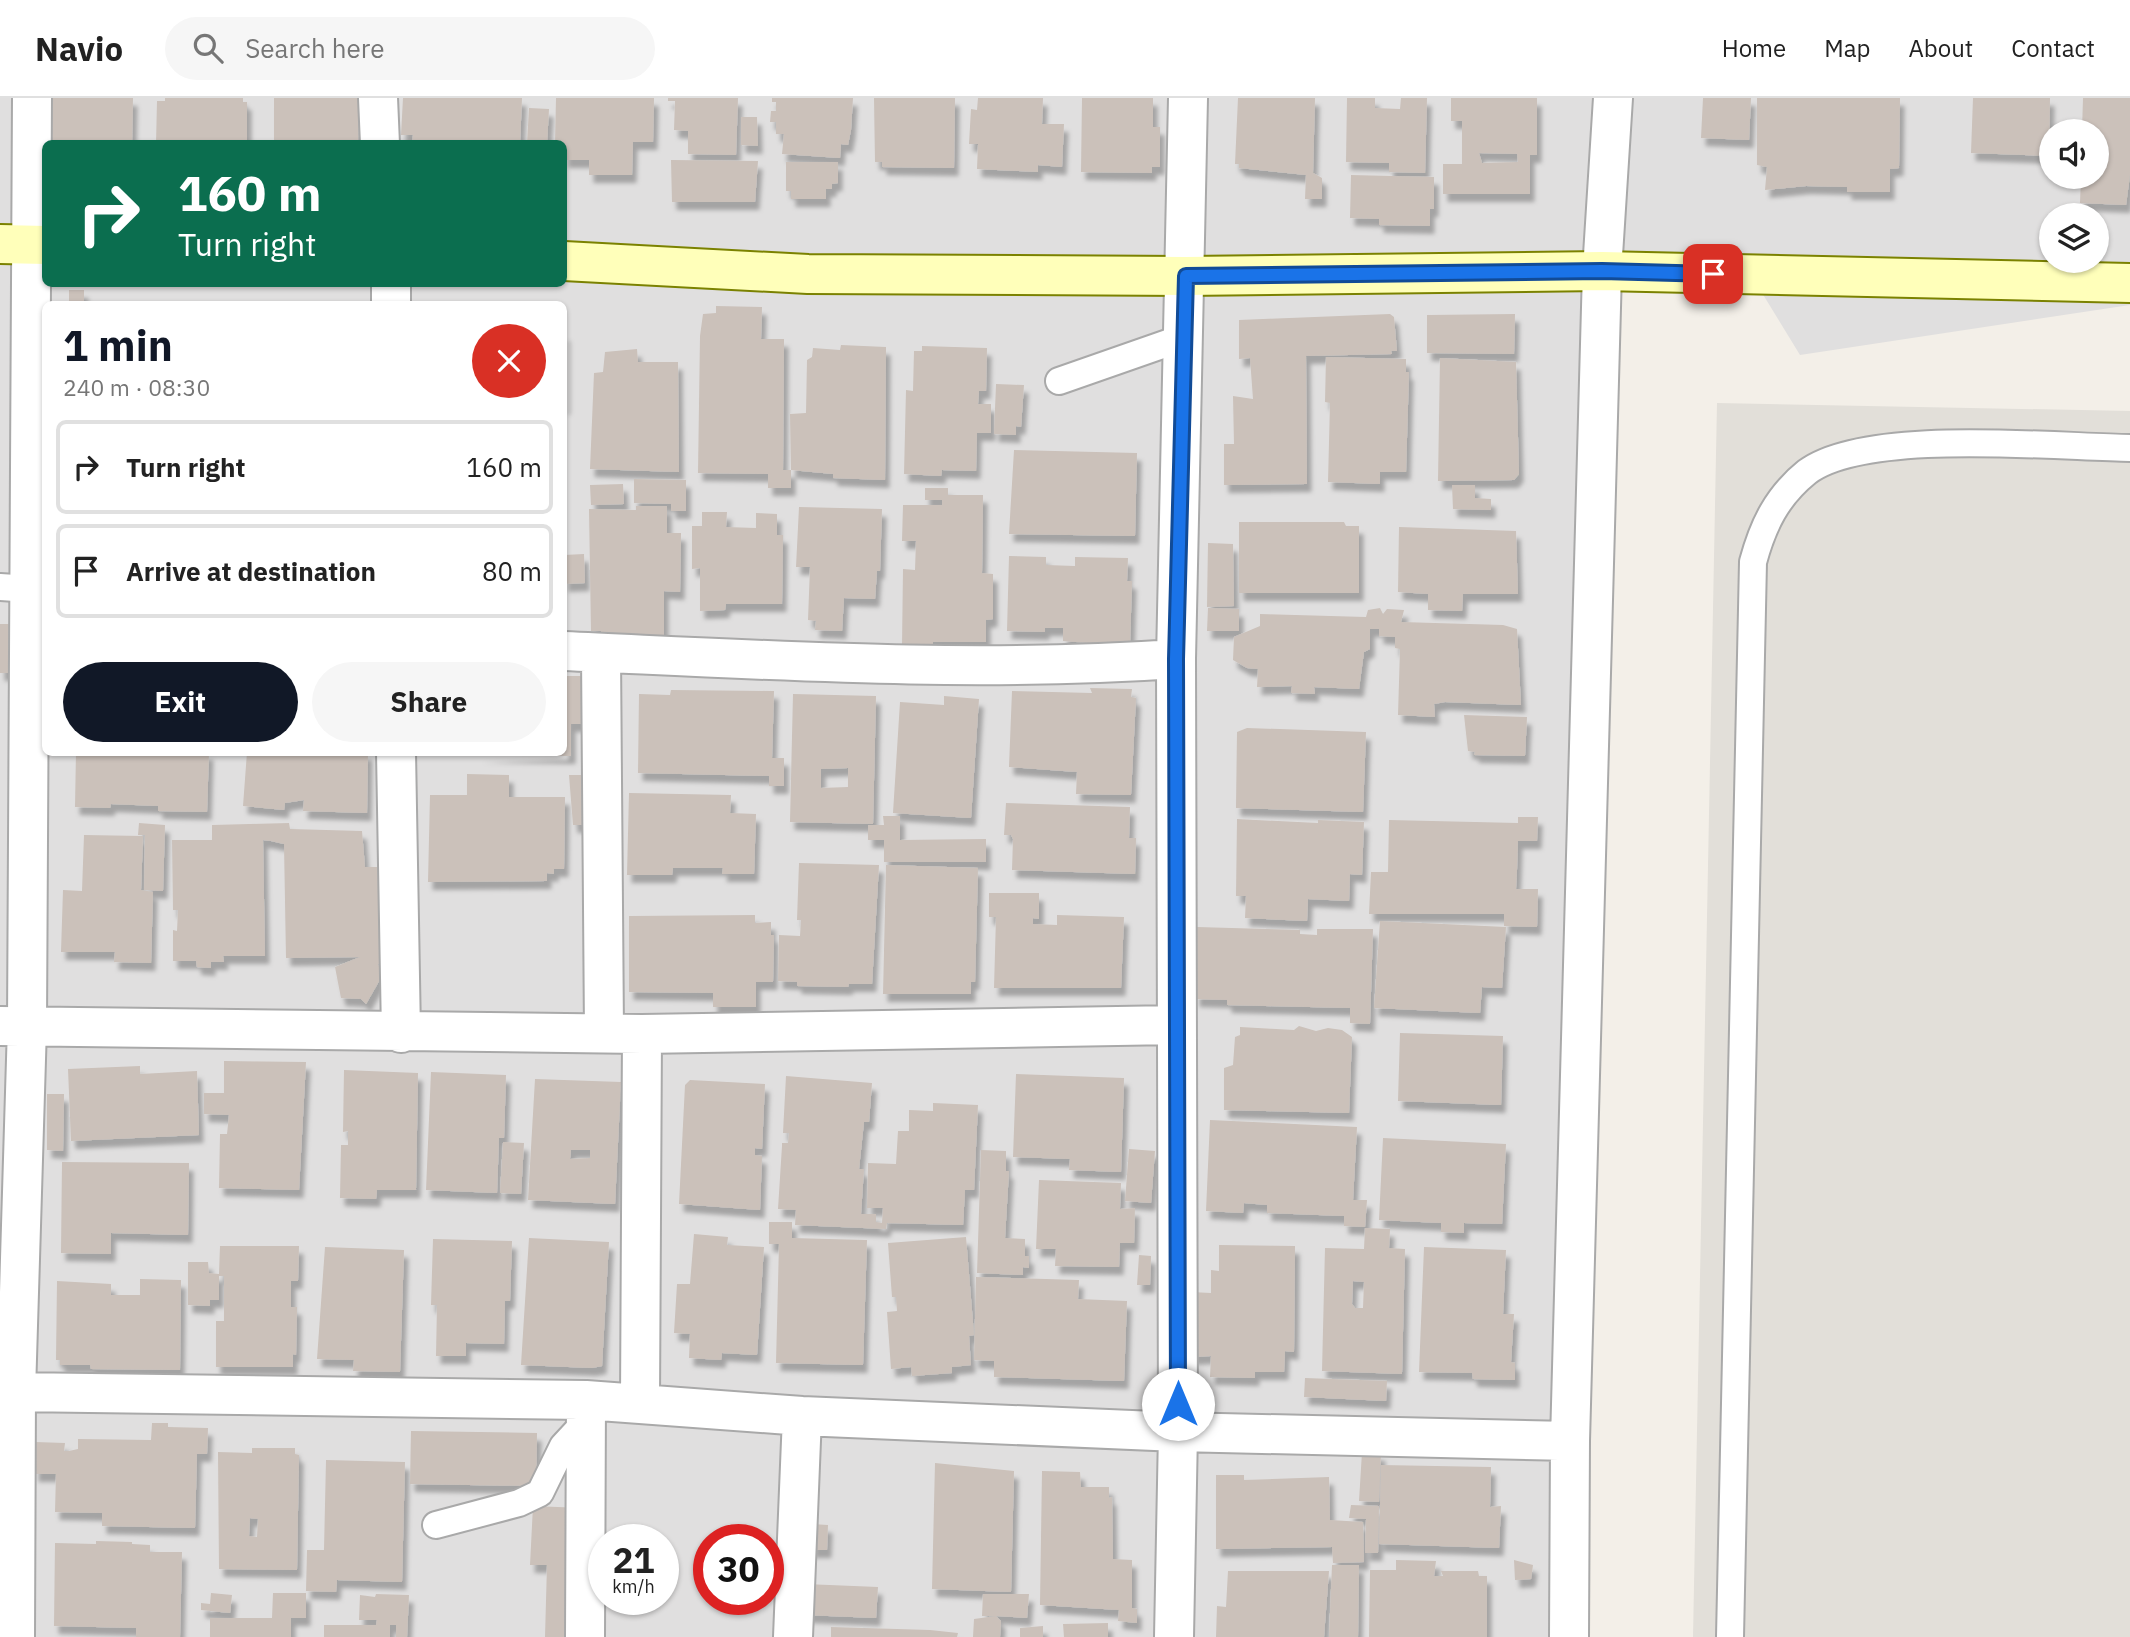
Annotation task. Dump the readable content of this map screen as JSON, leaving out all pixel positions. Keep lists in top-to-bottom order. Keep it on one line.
{"page":{"header":"Navio","search":"Search here","nav":["Home","Map","About","Contact"],"turn":["160 m","Turn right"],"heading":["1 min","240 m · 08:30"],"list":[{"name":"Turn right","value":"160 m"},{"name":"Arrive at destination","value":"80 m"}],"buttons":["Exit","Share"],"speed":"21 km/h","limit":"30"}}
